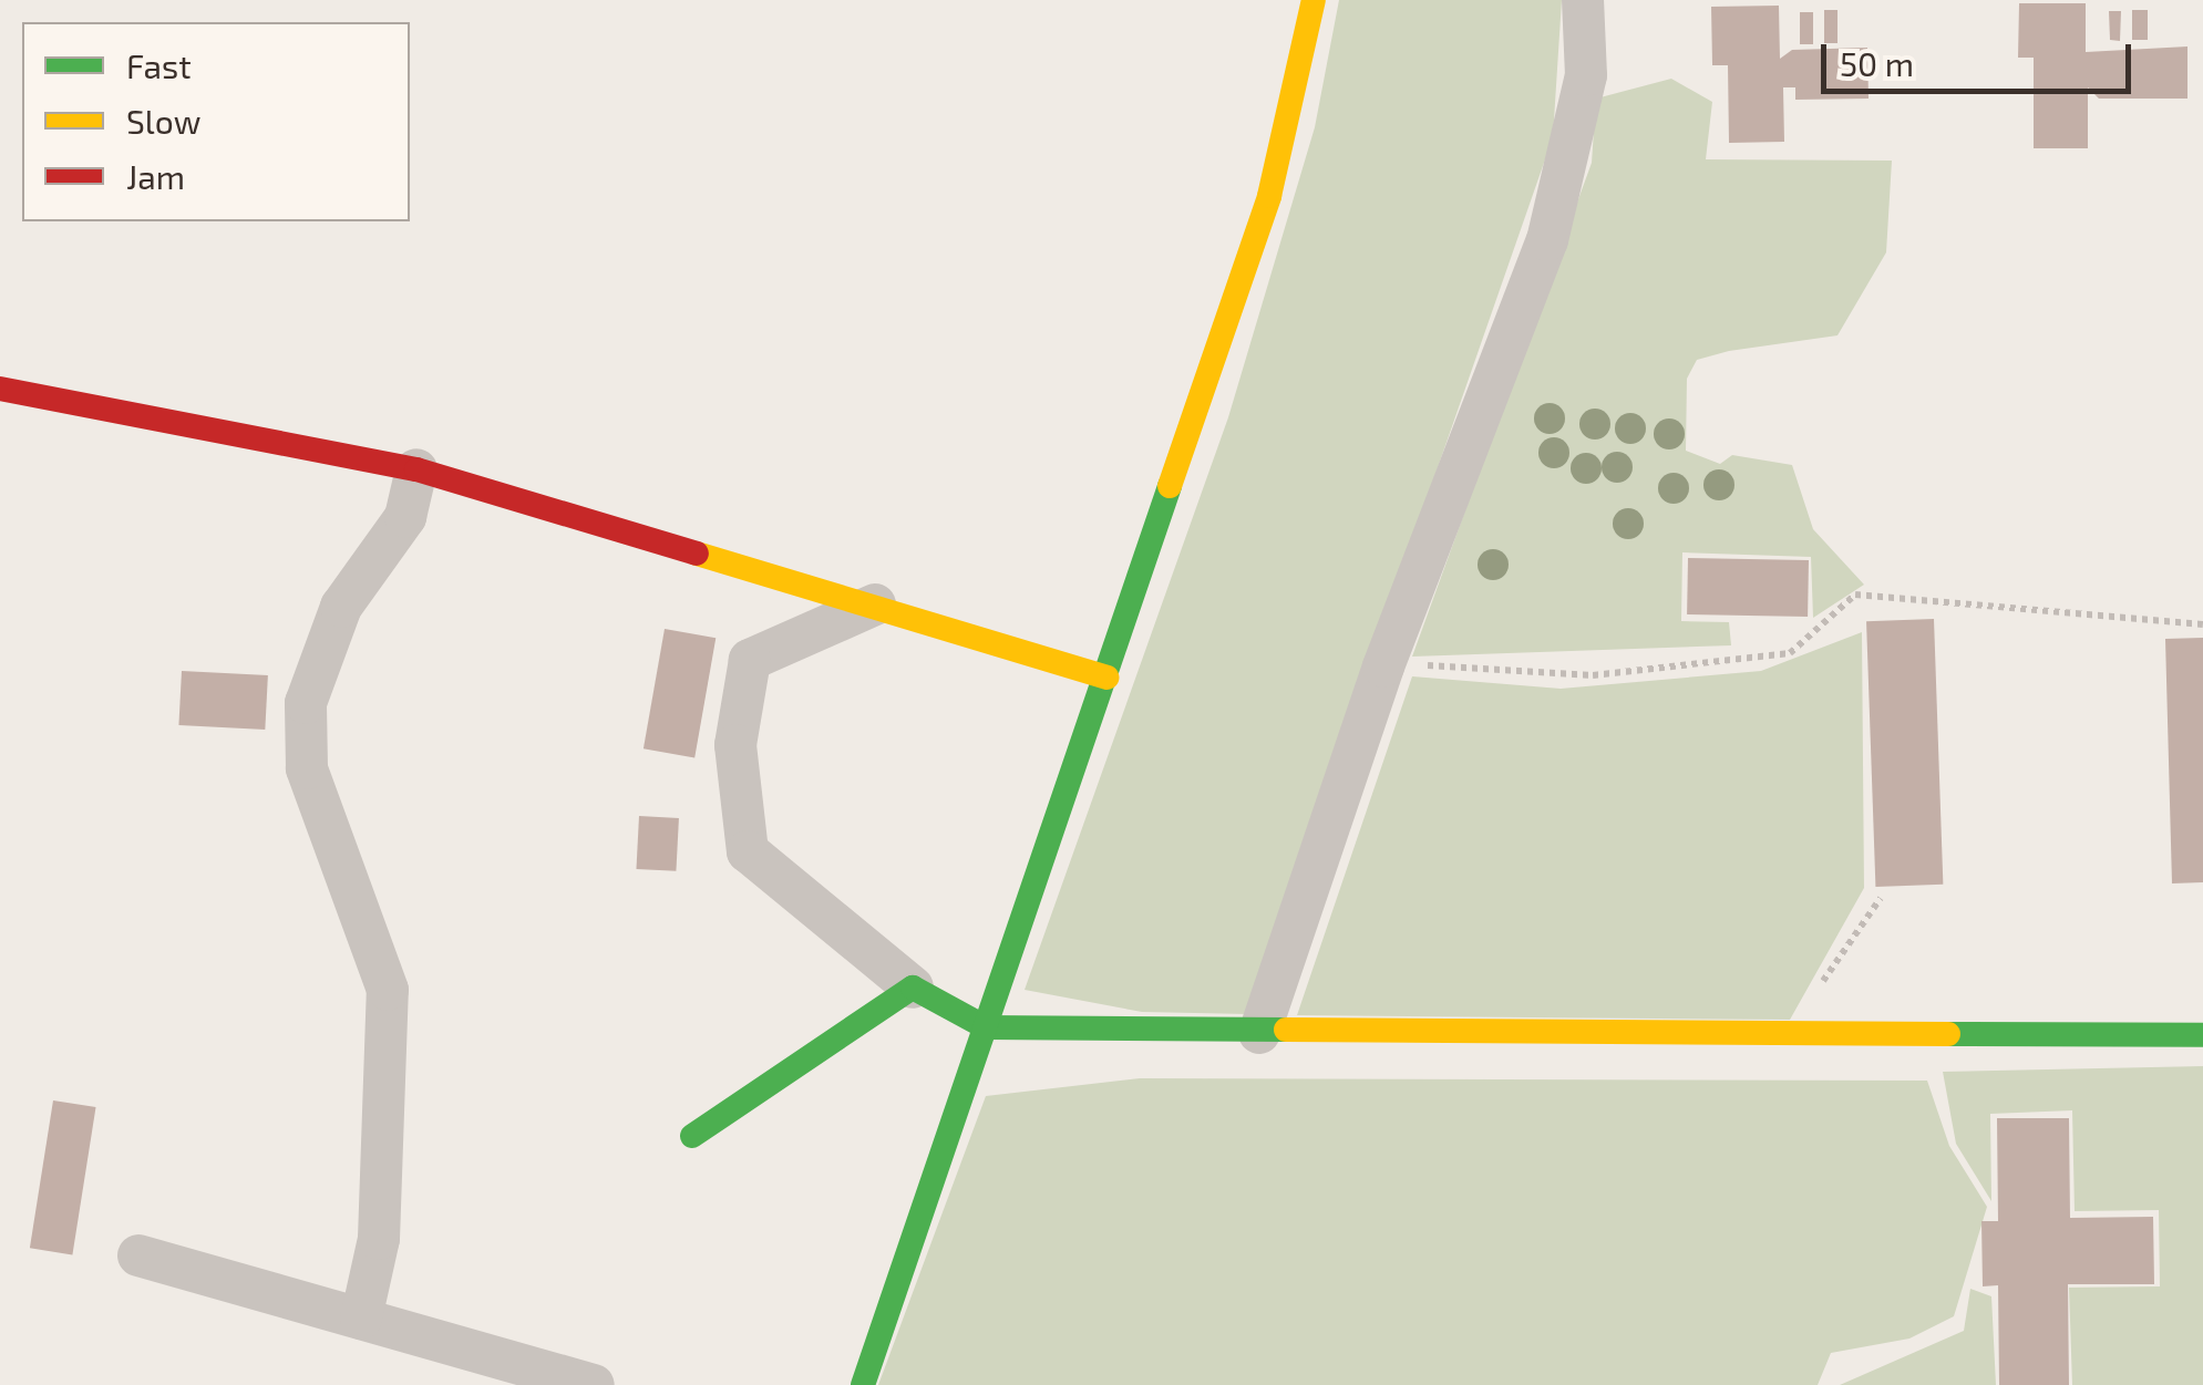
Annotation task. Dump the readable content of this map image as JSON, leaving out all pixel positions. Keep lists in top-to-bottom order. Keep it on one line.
{"legend":["Fast","Slow","Jam"],"scale_bar":"50 m"}
